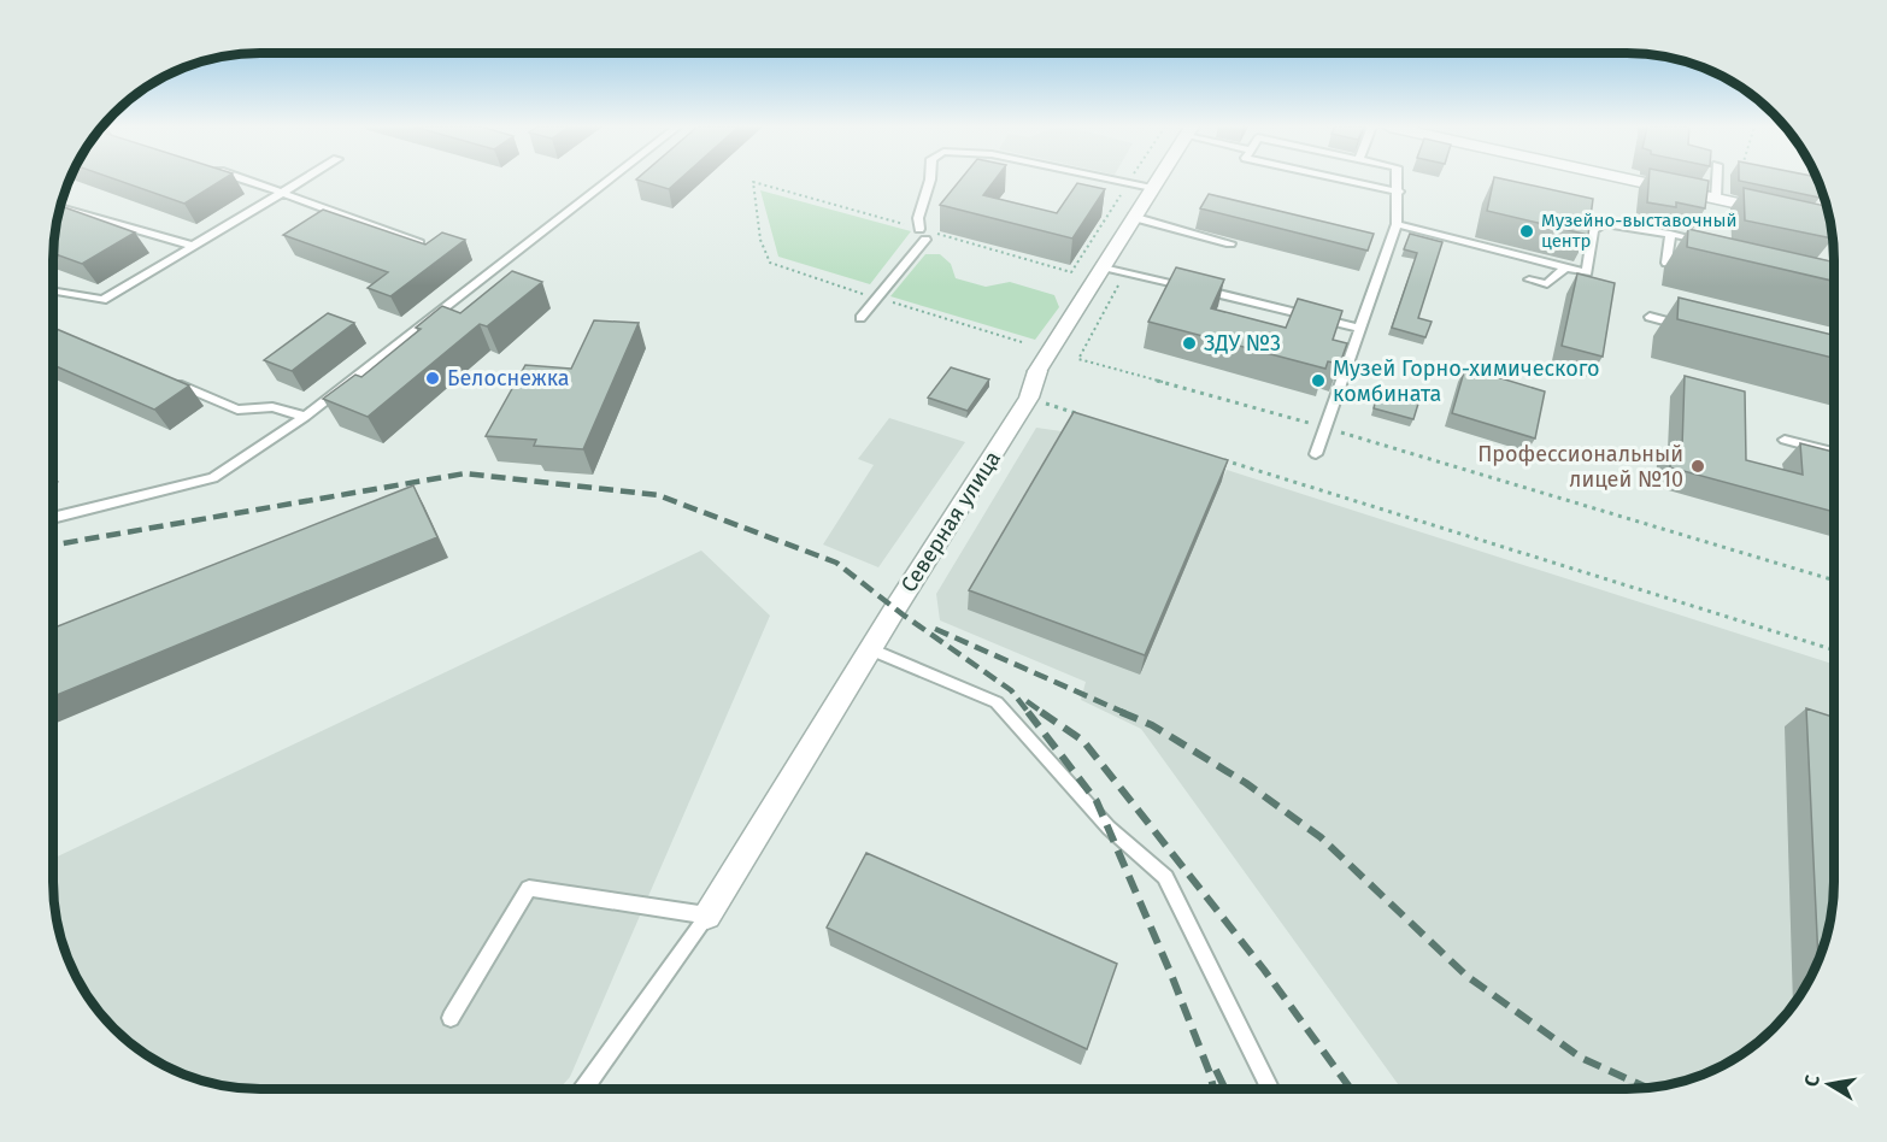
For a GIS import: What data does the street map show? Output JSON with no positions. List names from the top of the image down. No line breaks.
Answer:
{"streets":{"street":["Северная улица"]},"places":["Музейно-выставочный центр","ЗДУ №3","Белоснежка","Музей Горно-химического комбината","Профессиональный лицей №10"],"north":"left"}
